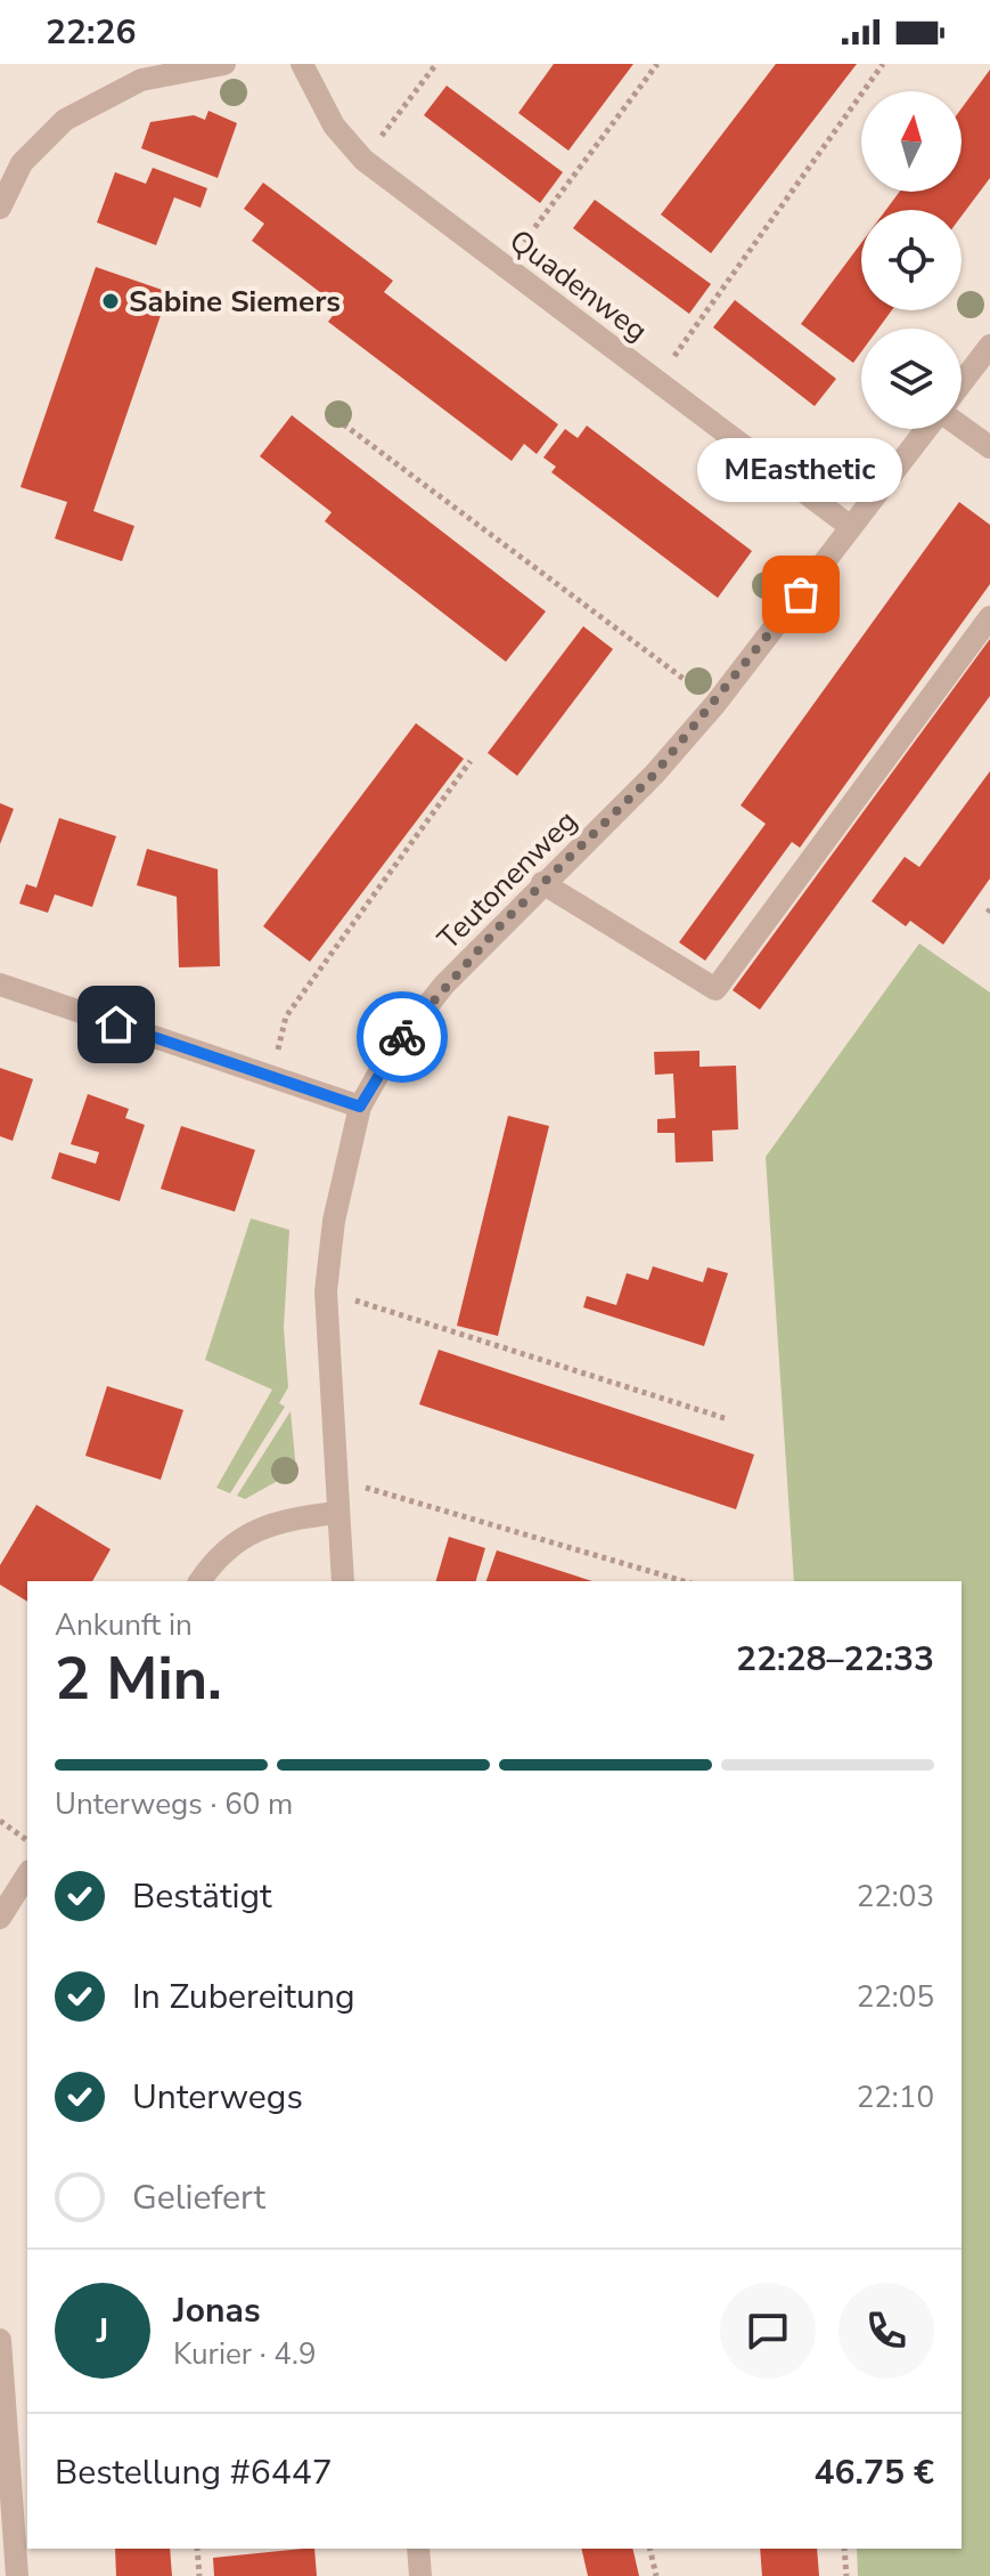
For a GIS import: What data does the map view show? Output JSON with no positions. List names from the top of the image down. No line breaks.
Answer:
{"streets":{"street":["Quadenweg","Teutonenweg"]},"crossings":[["Quadenweg","Teutonenweg"]],"places":["Sabine Siemers","MEasthetic"],"north":"top","page":{"status":"22:26","bubble":"MEasthetic","heading":["2 Min.","Ankunft in","22:28–22:33"],"panel":["Jonas","Kurier · 4.9","Bestellung #6447","46.75 €"],"bar":"Unterwegs · 60 m","list":[["Bestätigt","22:03"],["In Zubereitung","22:05"],["Unterwegs","22:10"],"Geliefert"],"round":"J"}}
